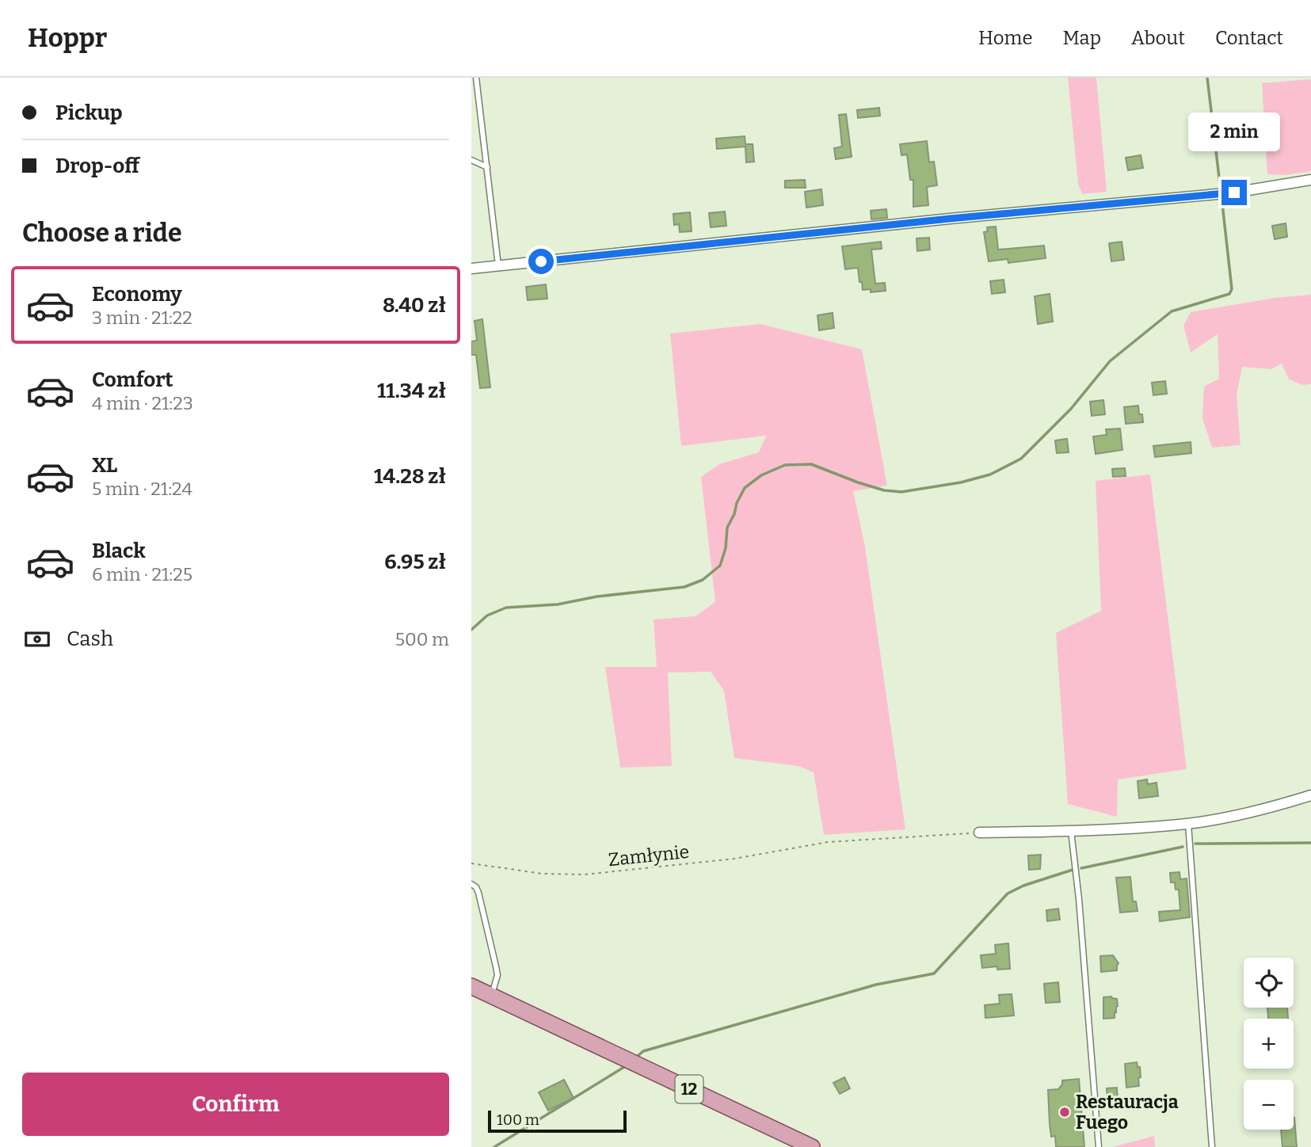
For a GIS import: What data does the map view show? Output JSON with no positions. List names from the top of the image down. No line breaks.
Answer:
{"streets":{"main road":["12"],"path":["Zamłynie"]},"places":["Restauracja Fuego"],"scale_bar":"100 m","page":{"header":"Hoppr","nav":["Home","Map","About","Contact"],"banner":["Pickup","Drop-off"],"bubble":"2 min","heading":"Choose a ride","list":[{"name":"Economy","note":"3 min · 21:22","value":"8.40 zł"},{"name":"Comfort","note":"4 min · 21:23","value":"11.34 zł"},{"name":"XL","note":"5 min · 21:24","value":"14.28 zł"},{"name":"Black","note":"6 min · 21:25","value":"6.95 zł"}],"pay":["Cash","500 m"],"map_buttons":["+","−"],"buttons":"Confirm","scale":"100 m"}}
